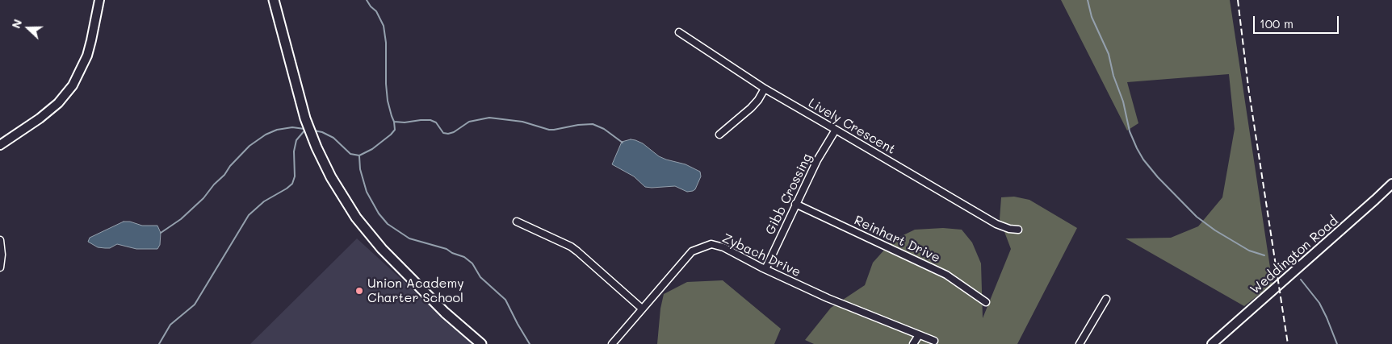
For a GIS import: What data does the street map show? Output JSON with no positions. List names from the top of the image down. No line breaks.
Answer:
{"streets":{"main road":["Weddington Road"],"street":["Lively Crescent","Gibb Crossing","Reinhart Drive","Zybach Drive"]},"crossings":[["Lively Crescent","Gibb Crossing"],["Gibb Crossing","Reinhart Drive"],["Gibb Crossing","Zybach Drive"]],"places":["Union Academy Charter School"],"scale_bar":"100 m","north":"left"}
